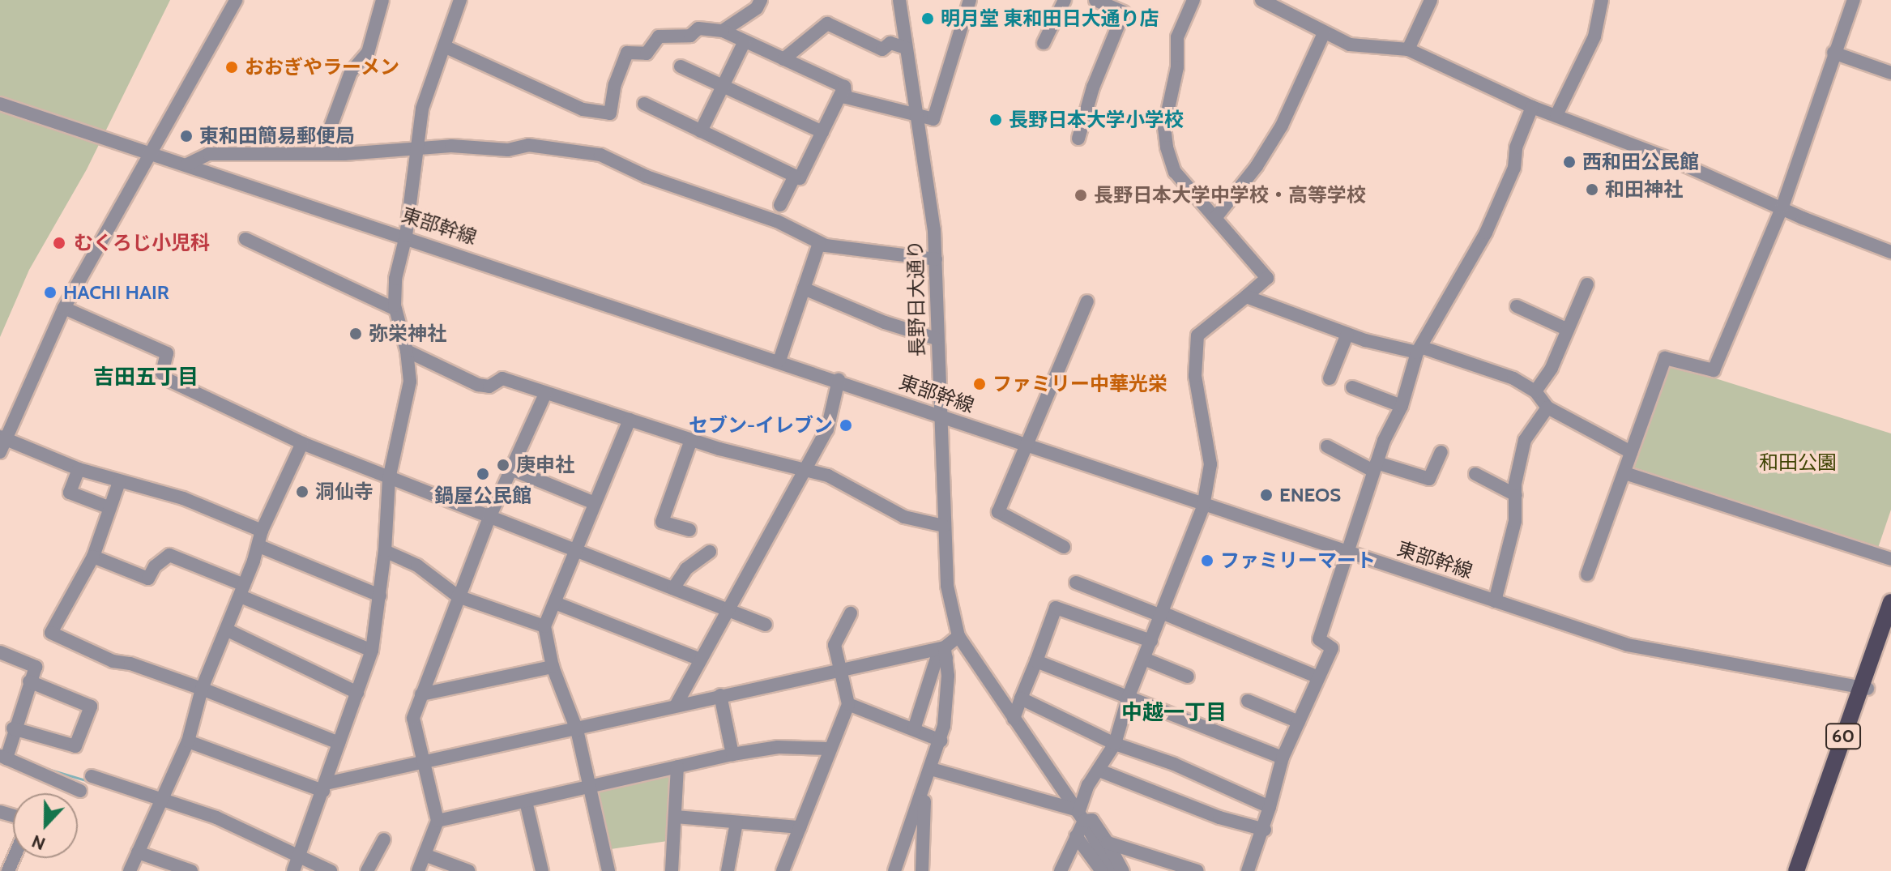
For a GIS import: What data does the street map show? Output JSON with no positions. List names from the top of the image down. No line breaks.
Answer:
{"streets":{"main road":["60"],"street":["東部幹線","長野日大通り"]},"crossings":[["東部幹線","長野日大通り"],["東部幹線","60"]],"districts":["吉田五丁目","中越一丁目"],"parks":["和田公園"],"places":["明月堂 東和田日大通り店","おおぎやラーメン","長野日本大学小学校","東和田簡易郵便局","西和田公民館","和田神社","長野日本大学中学校・高等学校","むくろじ小児科","HACHI HAIR","弥栄神社","ファミリー中華光栄","セブン-イレブン","庚申社","鍋屋公民館","洞仙寺","ENEOS","ファミリーマート"],"north":"bottom"}
